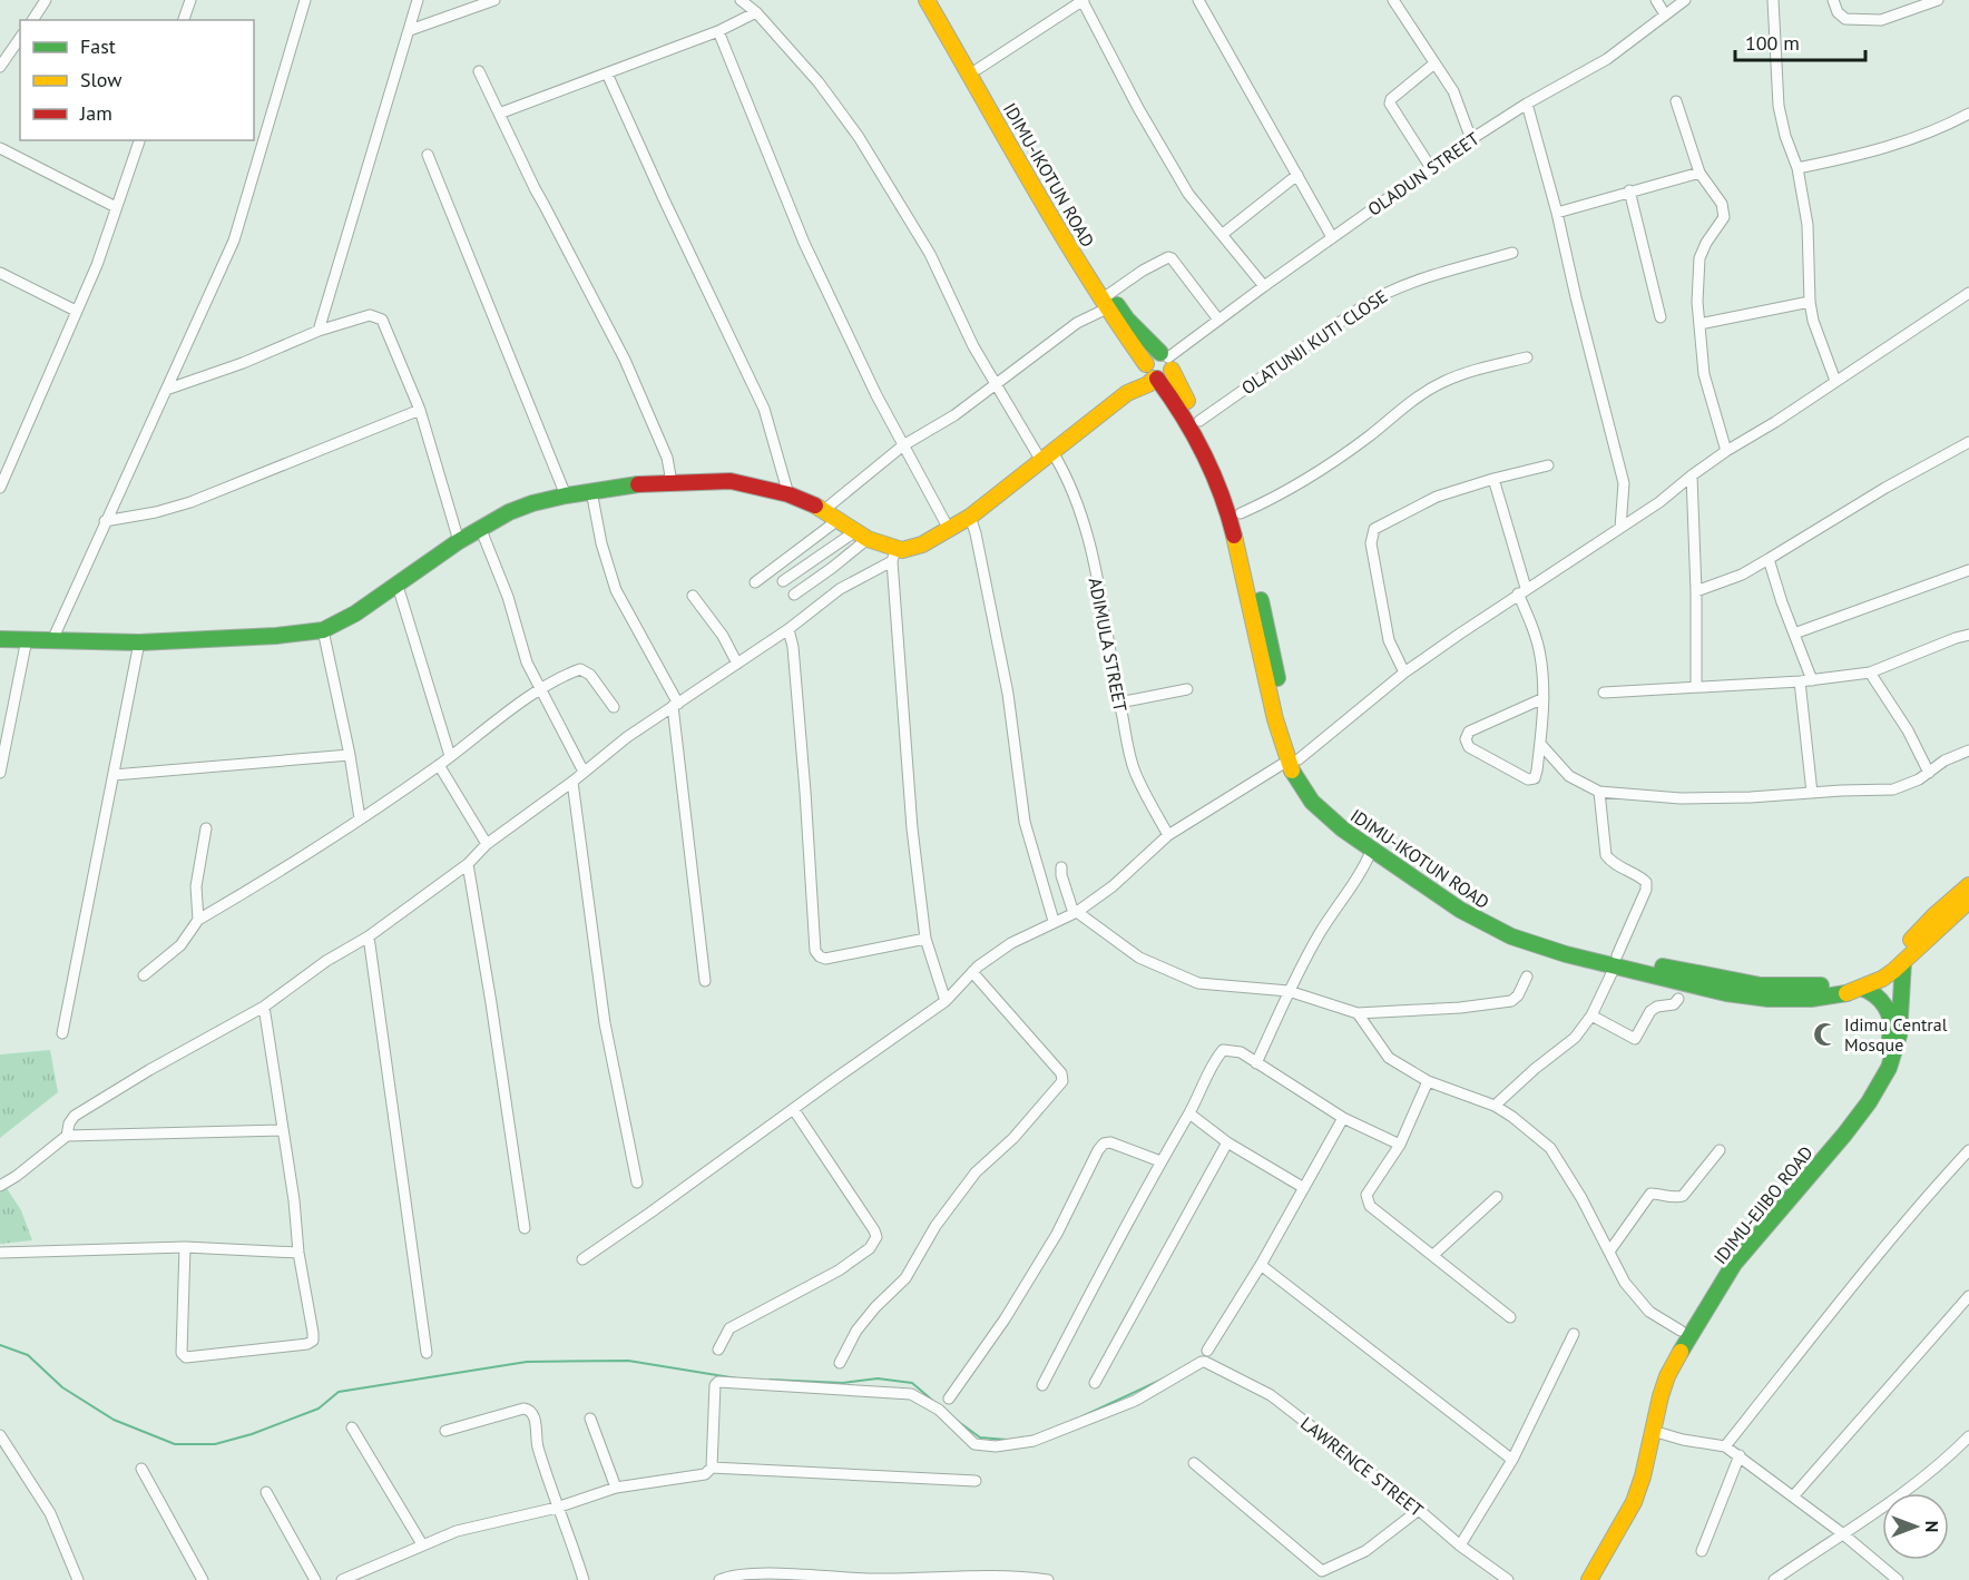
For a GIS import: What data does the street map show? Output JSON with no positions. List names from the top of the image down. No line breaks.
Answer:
{"streets":{"main road":["IDIMU-IKOTUN ROAD","IDIMU-EJIBO ROAD"],"street":["OLADUN STREET","OLATUNJI KUTI CLOSE","ADIMULA STREET","LAWRENCE STREET"]},"crossings":[["OLADUN STREET","IDIMU-IKOTUN ROAD"],["IDIMU-IKOTUN ROAD","OLATUNJI KUTI CLOSE"],["IDIMU-IKOTUN ROAD","IDIMU-EJIBO ROAD"]],"places":{"mosque":["Idimu Central Mosque"]},"legend":["Fast","Slow","Jam"],"scale_bar":"100 m","north":"right"}
